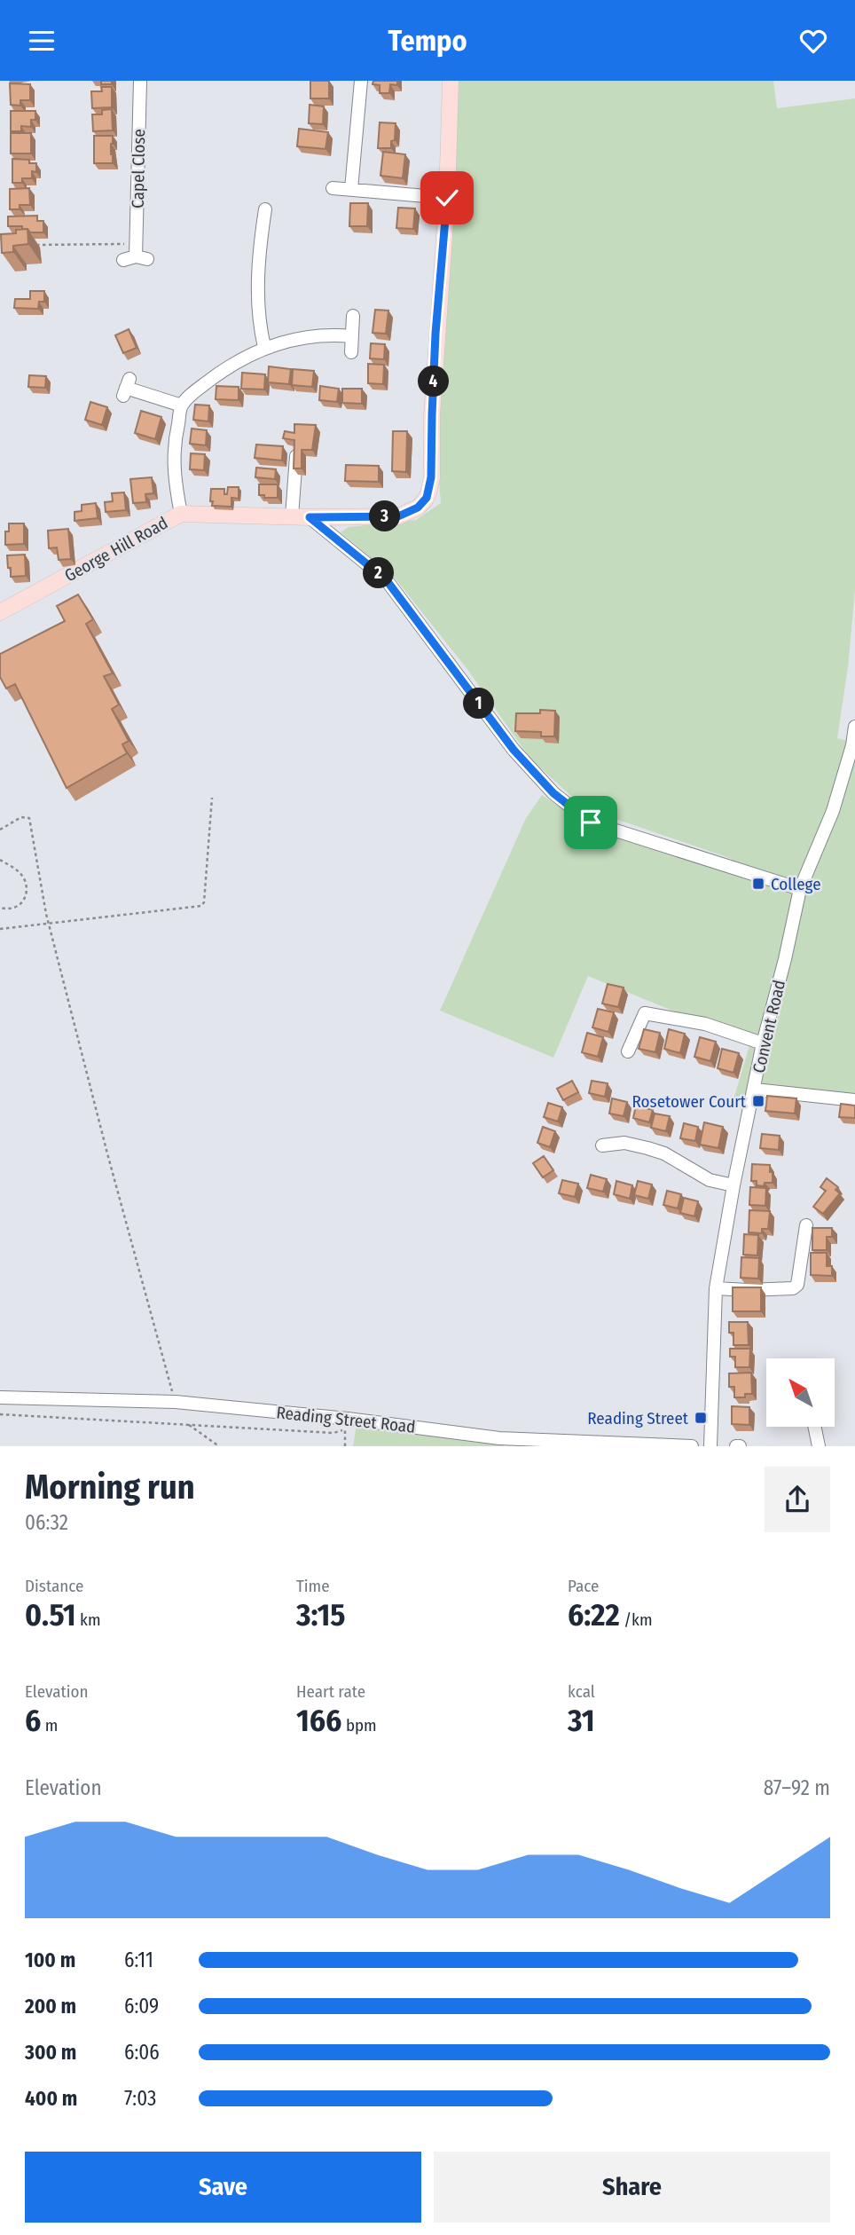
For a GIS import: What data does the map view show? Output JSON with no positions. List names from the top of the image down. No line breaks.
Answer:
{"streets":{"main road":["George Hill Road"],"street":["Capel Close","Convent Road","Reading Street Road"]},"places":{"transit":["College","Rosetower Court","Reading Street"]},"north":"top left","page":{"header":"Tempo","pins":["4","3","2","1"],"heading":["Morning run","06:32"],"stats":[["Distance","0.51 km"],["Time","3:15"],["Pace","6:22 /km"],["Elevation","6 m"],["Heart rate","166 bpm"],["kcal","31"]],"chart":["Elevation","87–92 m"],"list":[{"name":"100 m","note":"6:11"},{"name":"200 m","note":"6:09"},{"name":"300 m","note":"6:06"},{"name":"400 m","note":"7:03"}],"buttons":["Save","Share"]}}
